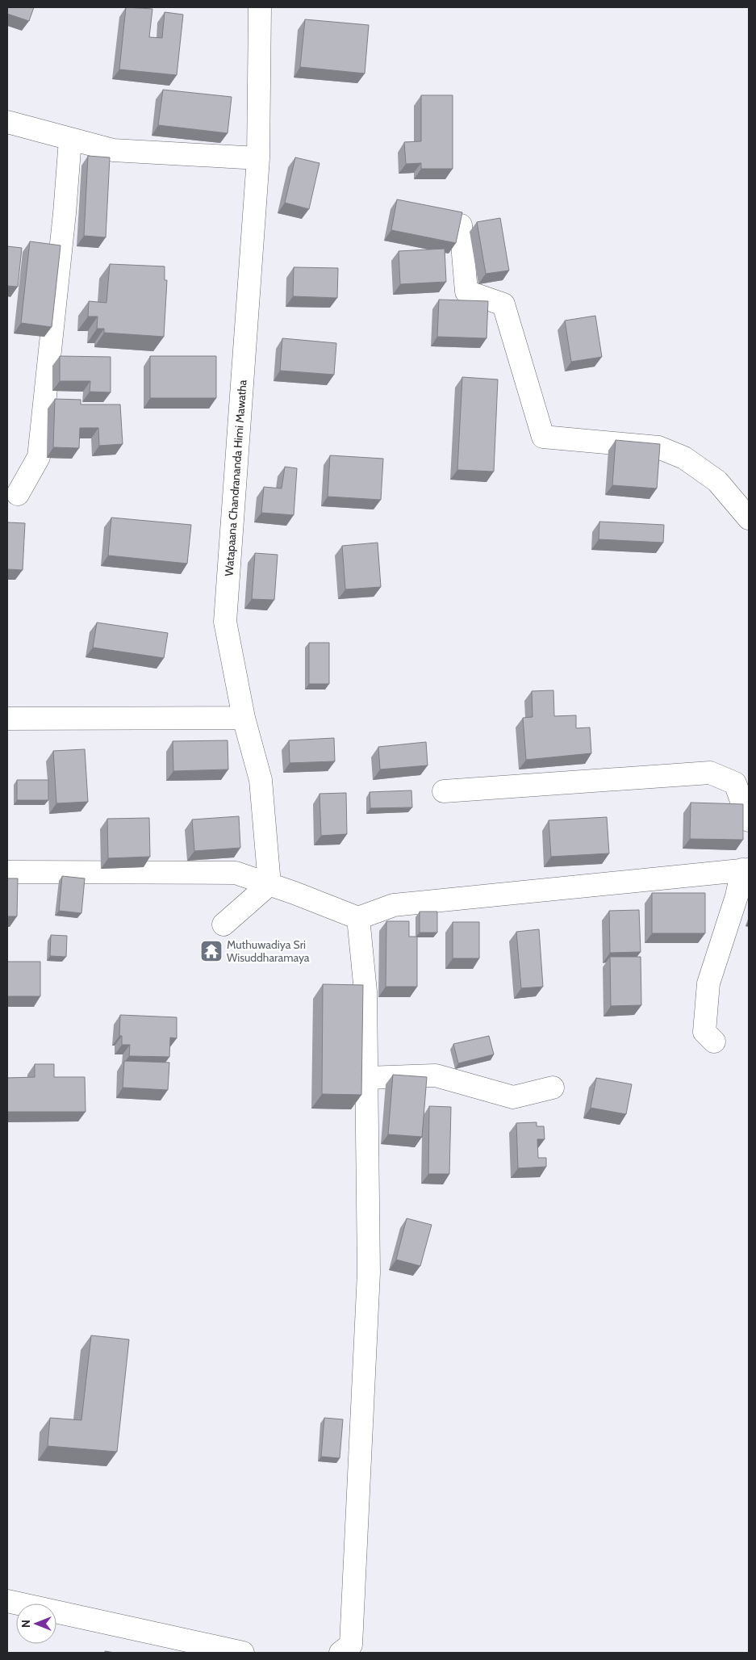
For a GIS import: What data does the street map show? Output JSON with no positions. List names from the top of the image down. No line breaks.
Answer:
{"streets":{"street":["Watapaana Chandrananda Himi Mawatha"]},"places":{"temple":["Muthuwadiya Sri Wisuddharamaya"]},"north":"left"}
